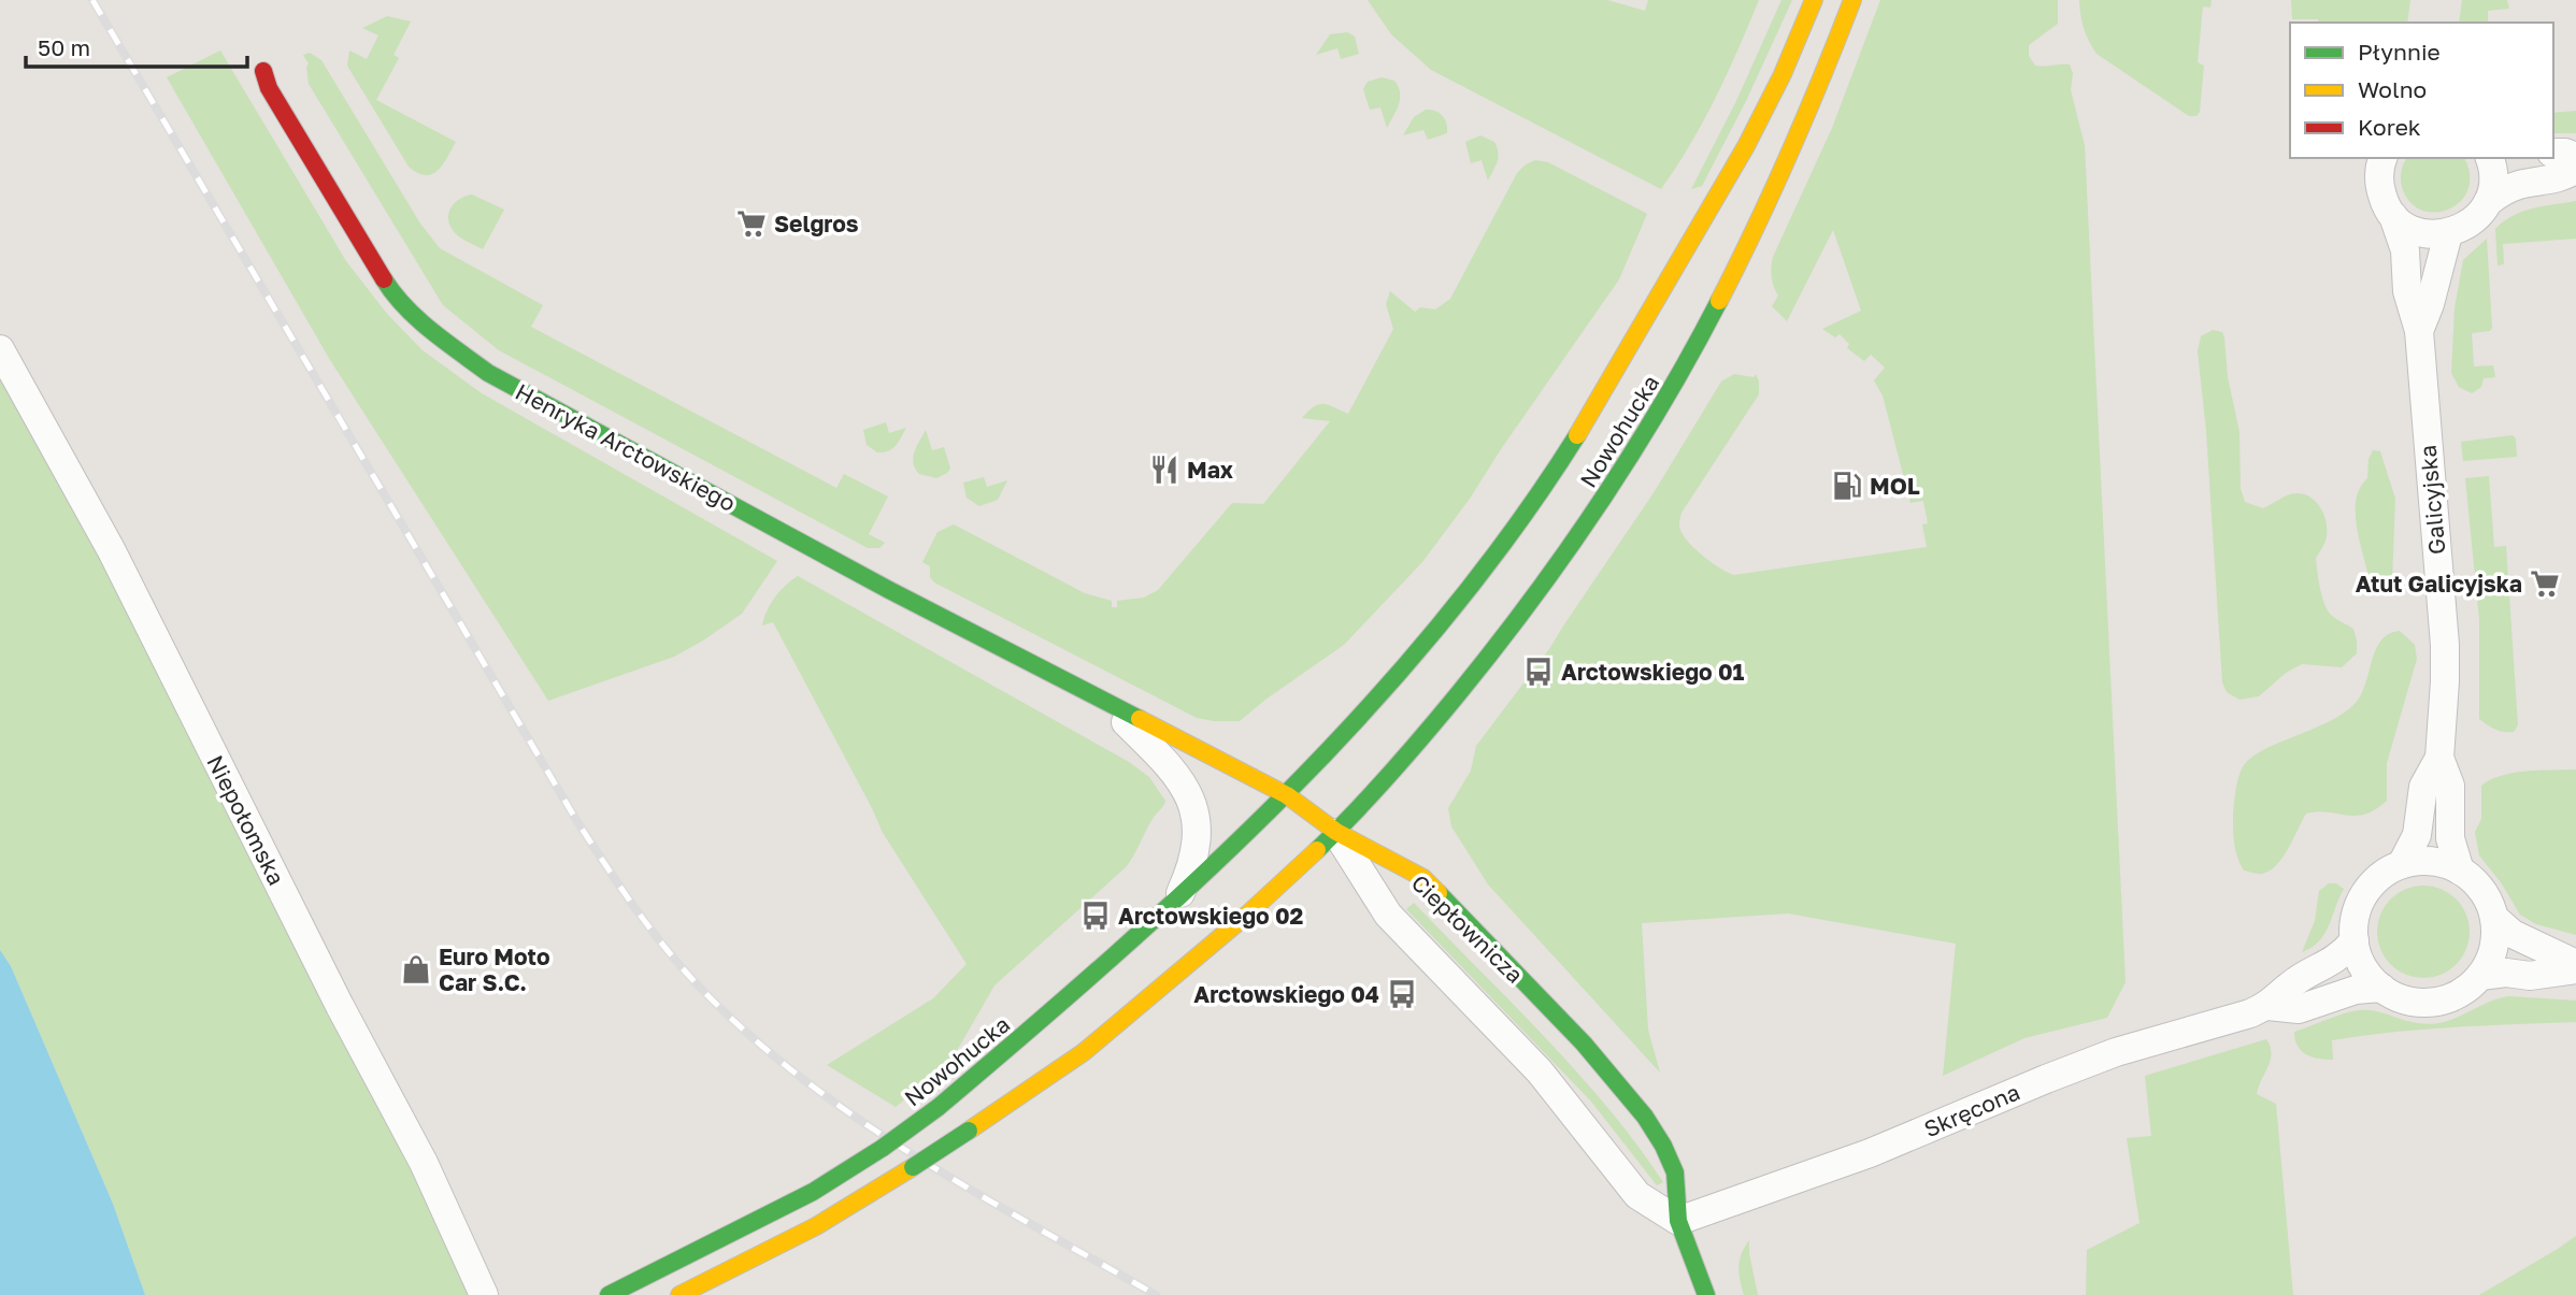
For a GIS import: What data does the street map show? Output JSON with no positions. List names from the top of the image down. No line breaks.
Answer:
{"streets":{"main road":["Nowohucka","Henryka Arctowskiego","Ciepłownicza"],"street":["Galicyjska","Niepołomska","Skręcona"]},"crossings":[["Nowohucka","Henryka Arctowskiego"],["Nowohucka","Ciepłownicza"],["Galicyjska","Skręcona"],["Ciepłownicza","Skręcona"]],"places":{"supermarket":["Selgros","Atut Galicyjska"],"restaurant":["Max"],"fuel station":["MOL"],"bus stop":["Arctowskiego 01","Arctowskiego 02","Arctowskiego 04"],"shop":["Euro Moto Car S.C."]},"legend":["Płynnie","Wolno","Korek"],"scale_bar":"50 m"}
